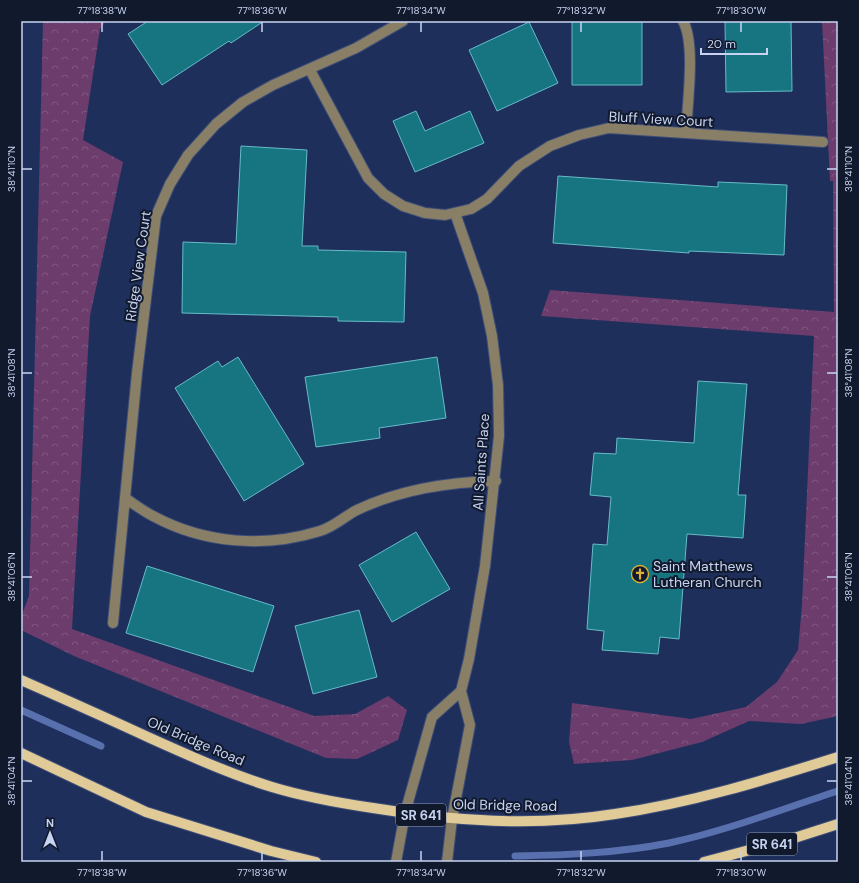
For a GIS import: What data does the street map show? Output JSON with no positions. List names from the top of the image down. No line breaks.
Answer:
{"streets":{"main road":["Old Bridge Road","SR 641"],"street":["Bluff View Court","Ridge View Court","All Saints Place"]},"crossings":[["Bluff View Court","Ridge View Court"],["Bluff View Court","All Saints Place"],["All Saints Place","Old Bridge Road"]],"places":{"church":["Saint Matthews Lutheran Church"]},"scale_bar":"20 m","north":"top","coordinates":["77°18'38\"W","77°18'36\"W","77°18'34\"W","77°18'32\"W","77°18'30\"W","38°41'10\"N","38°41'08\"N","38°41'06\"N","38°41'04\"N"]}
